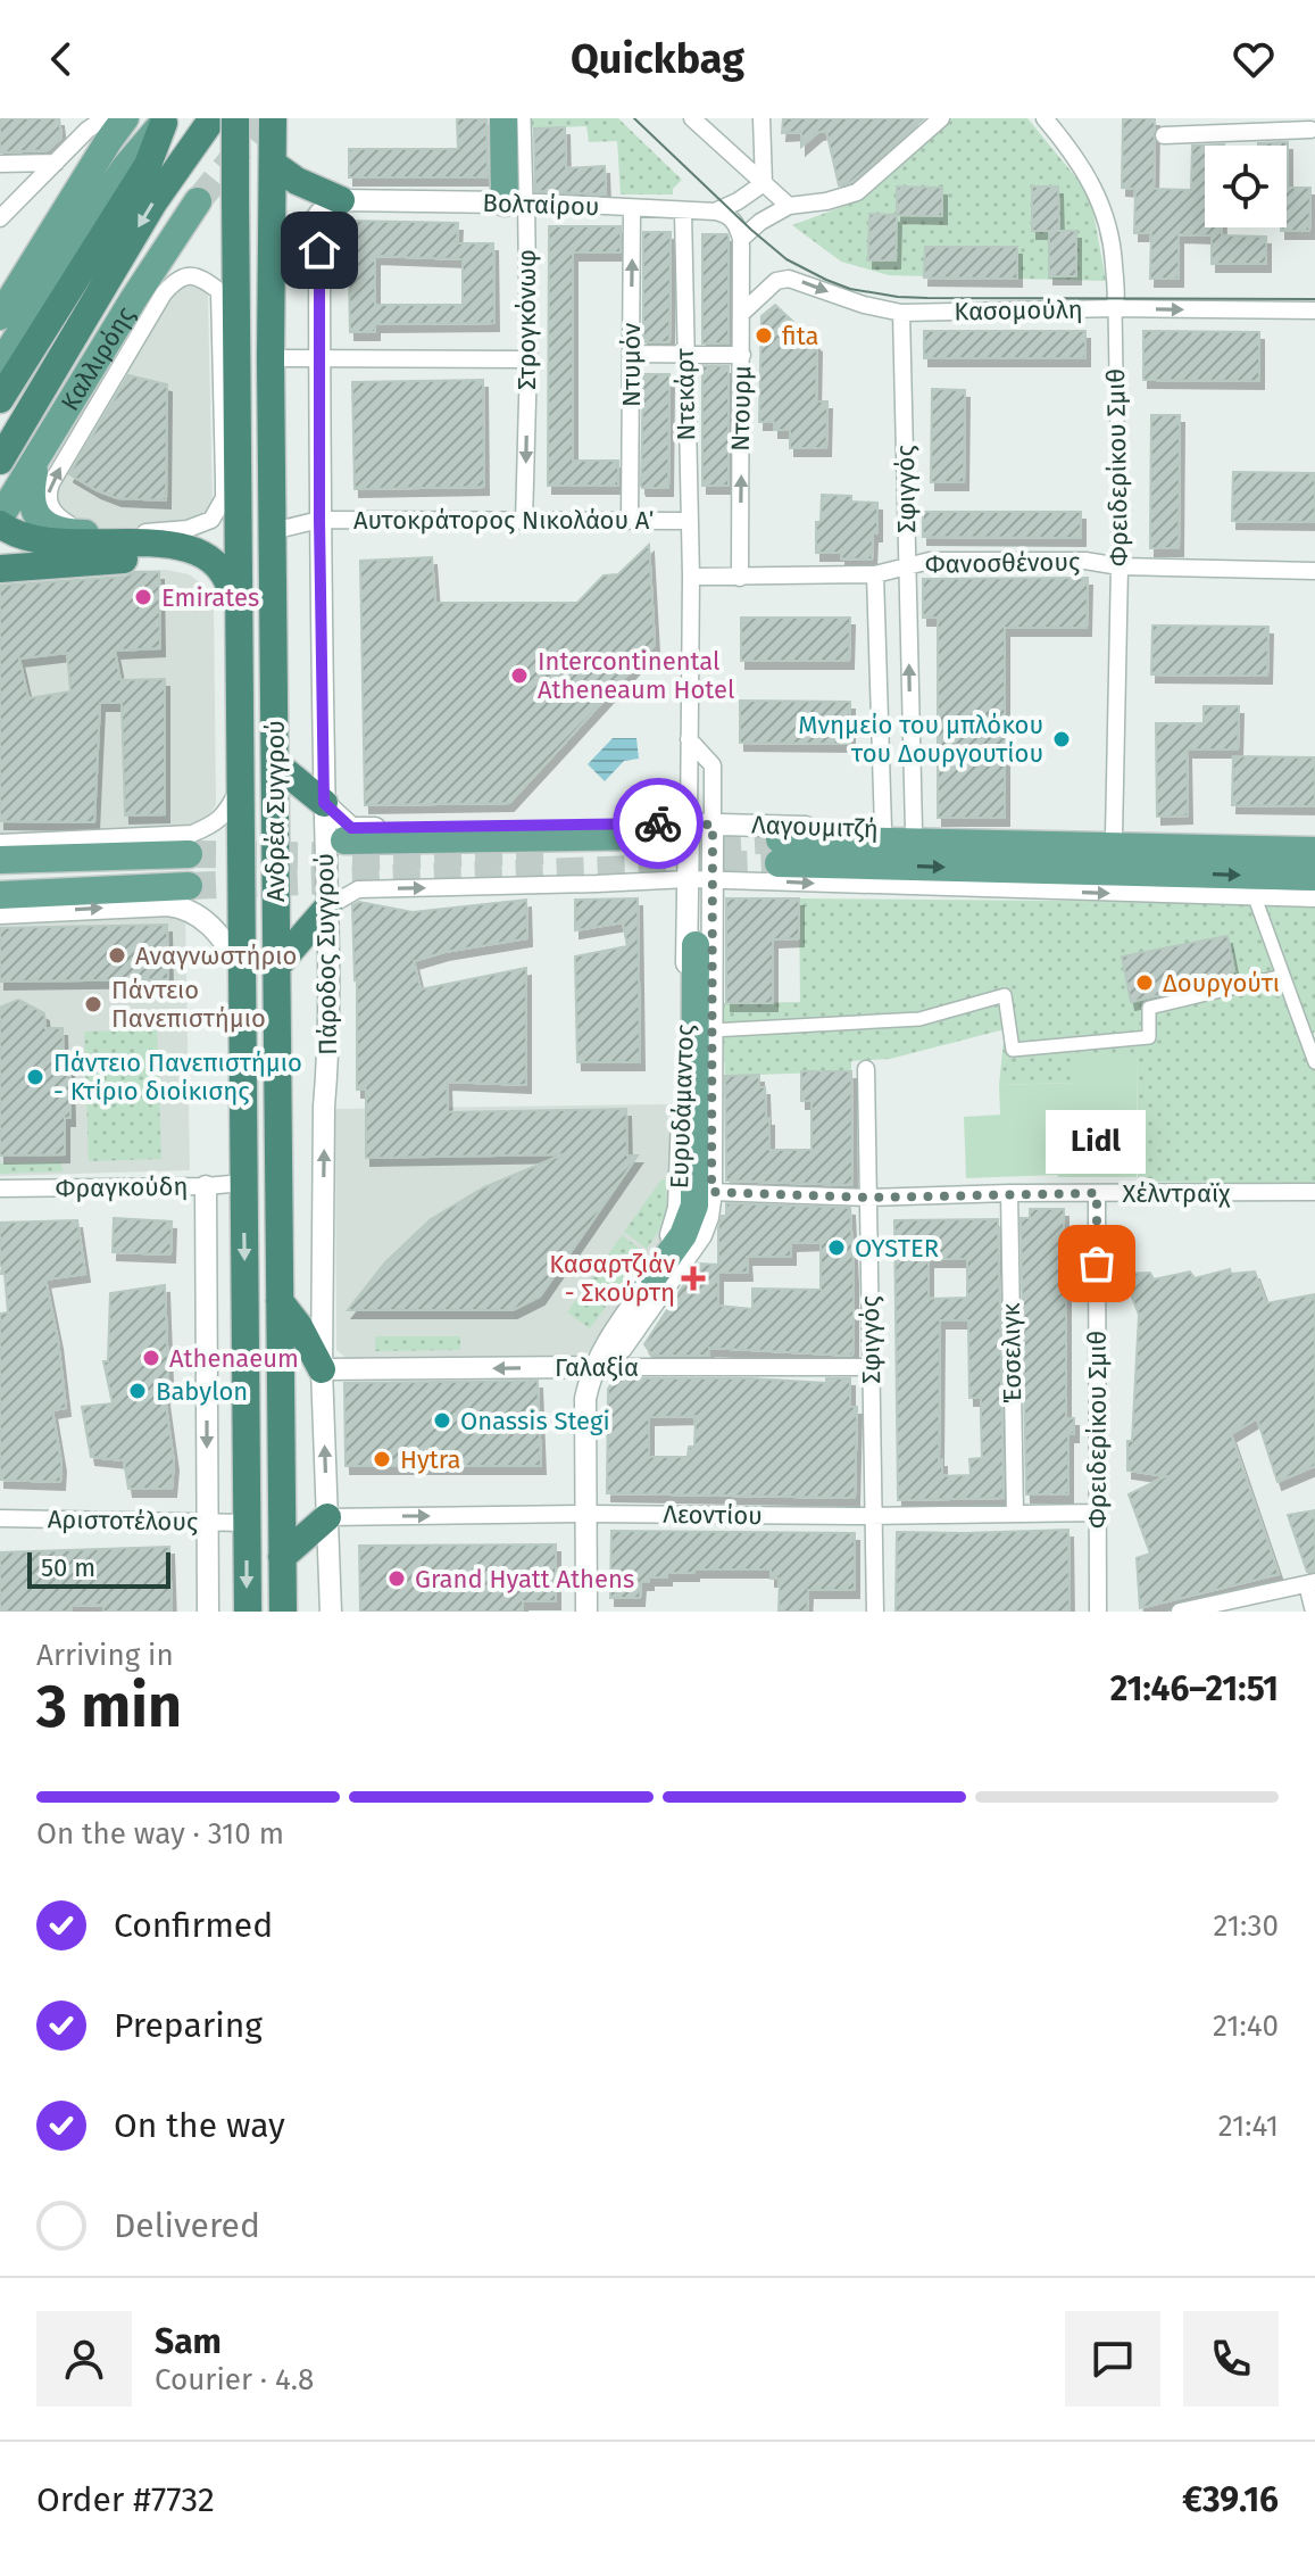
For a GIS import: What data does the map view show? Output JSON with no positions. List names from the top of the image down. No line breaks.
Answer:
{"streets":{"highway":["Ανδρέα Συγγρού"],"main road":["Καλλιρόης","Λαγουμιτζή"],"street":["Βολταίρου","Κασομούλη","Στρογκόνωφ","Ντυμόν","Ντεκάρτ","Ντουρμ","Φρειδερίκου Σμιθ","Σφιγγός","Αυτοκράτορος Νικολάου Α΄","Φανοσθένους","Πάροδος Συγγρού","Ευρυδάμαντος","Φραγκούδη","Χέλντραϊχ","Έσσελιγκ","Γαλαξία","Λεοντίου","Αριστοτέλους"]},"crossings":[["Βολταίρου","Στρογκόνωφ"],["Βολταίρου","Ντυμόν"],["Βολταίρου","Ντεκάρτ"],["Βολταίρου","Πάροδος Συγγρού"],["Κασομούλη","Ντουρμ"],["Κασομούλη","Φρειδερίκου Σμιθ"],["Κασομούλη","Σφιγγός"],["Στρογκόνωφ","Αυτοκράτορος Νικολάου Α΄"],["Ντυμόν","Αυτοκράτορος Νικολάου Α΄"],["Ντεκάρτ","Αυτοκράτορος Νικολάου Α΄"],["Ντεκάρτ","Φανοσθένους"],["Ντεκάρτ","Λαγουμιτζή"],["Ντεκάρτ","Ευρυδάμαντος"],["Ντουρμ","Φανοσθένους"],["Φρειδερίκου Σμιθ","Φανοσθένους"],["Φρειδερίκου Σμιθ","Λαγουμιτζή"],["Φρειδερίκου Σμιθ","Χέλντραϊχ"],["Φρειδερίκου Σμιθ","Λεοντίου"],["Σφιγγός","Φανοσθένους"],["Σφιγγός","Λαγουμιτζή"],["Σφιγγός","Χέλντραϊχ"],["Σφιγγός","Γαλαξία"],["Σφιγγός","Λεοντίου"],["Αυτοκράτορος Νικολάου Α΄","Ανδρέα Συγγρού"],["Αυτοκράτορος Νικολάου Α΄","Πάροδος Συγγρού"],["Ανδρέα Συγγρού","Φραγκούδη"],["Ανδρέα Συγγρού","Αριστοτέλους"],["Λαγουμιτζή","Πάροδος Συγγρού"],["Λαγουμιτζή","Ευρυδάμαντος"],["Πάροδος Συγγρού","Γαλαξία"],["Πάροδος Συγγρού","Λεοντίου"],["Ευρυδάμαντος","Χέλντραϊχ"],["Ευρυδάμαντος","Γαλαξία"],["Ευρυδάμαντος","Λεοντίου"],["Χέλντραϊχ","Έσσελιγκ"],["Έσσελιγκ","Λεοντίου"]],"one_way":["Κασομούλη","Στρογκόνωφ","Ντυμόν","Ντουρμ","Γαλαξία"],"places":{"other":["fita","Emirates","Intercontinental Atheneaum Hotel","Μνημείο του μπλόκου του Δουργουτίου","Aναγνωστήριο","Δουργούτι","Πάντειο Πανεπιστήμιο","Πάντειο Πανεπιστήμιο - Κτίριο διοίκισης","OYSTER","Lidl","Athenaeum","Babylon","Onassis Stegi","Hytra","Grand Hyatt Athens"],"health":["Κασαρτζιάν - Σκούρτη"]},"scale_bar":"50 m","page":{"header":"Quickbag","bubble":"Lidl","scale":"50 m","heading":["3 min","Arriving in","21:46–21:51"],"panel":["Sam","Courier · 4.8","Order #7732","€39.16"],"bar":"On the way · 310 m","list":[["Confirmed","21:30"],["Preparing","21:40"],["On the way","21:41"],"Delivered"]}}
